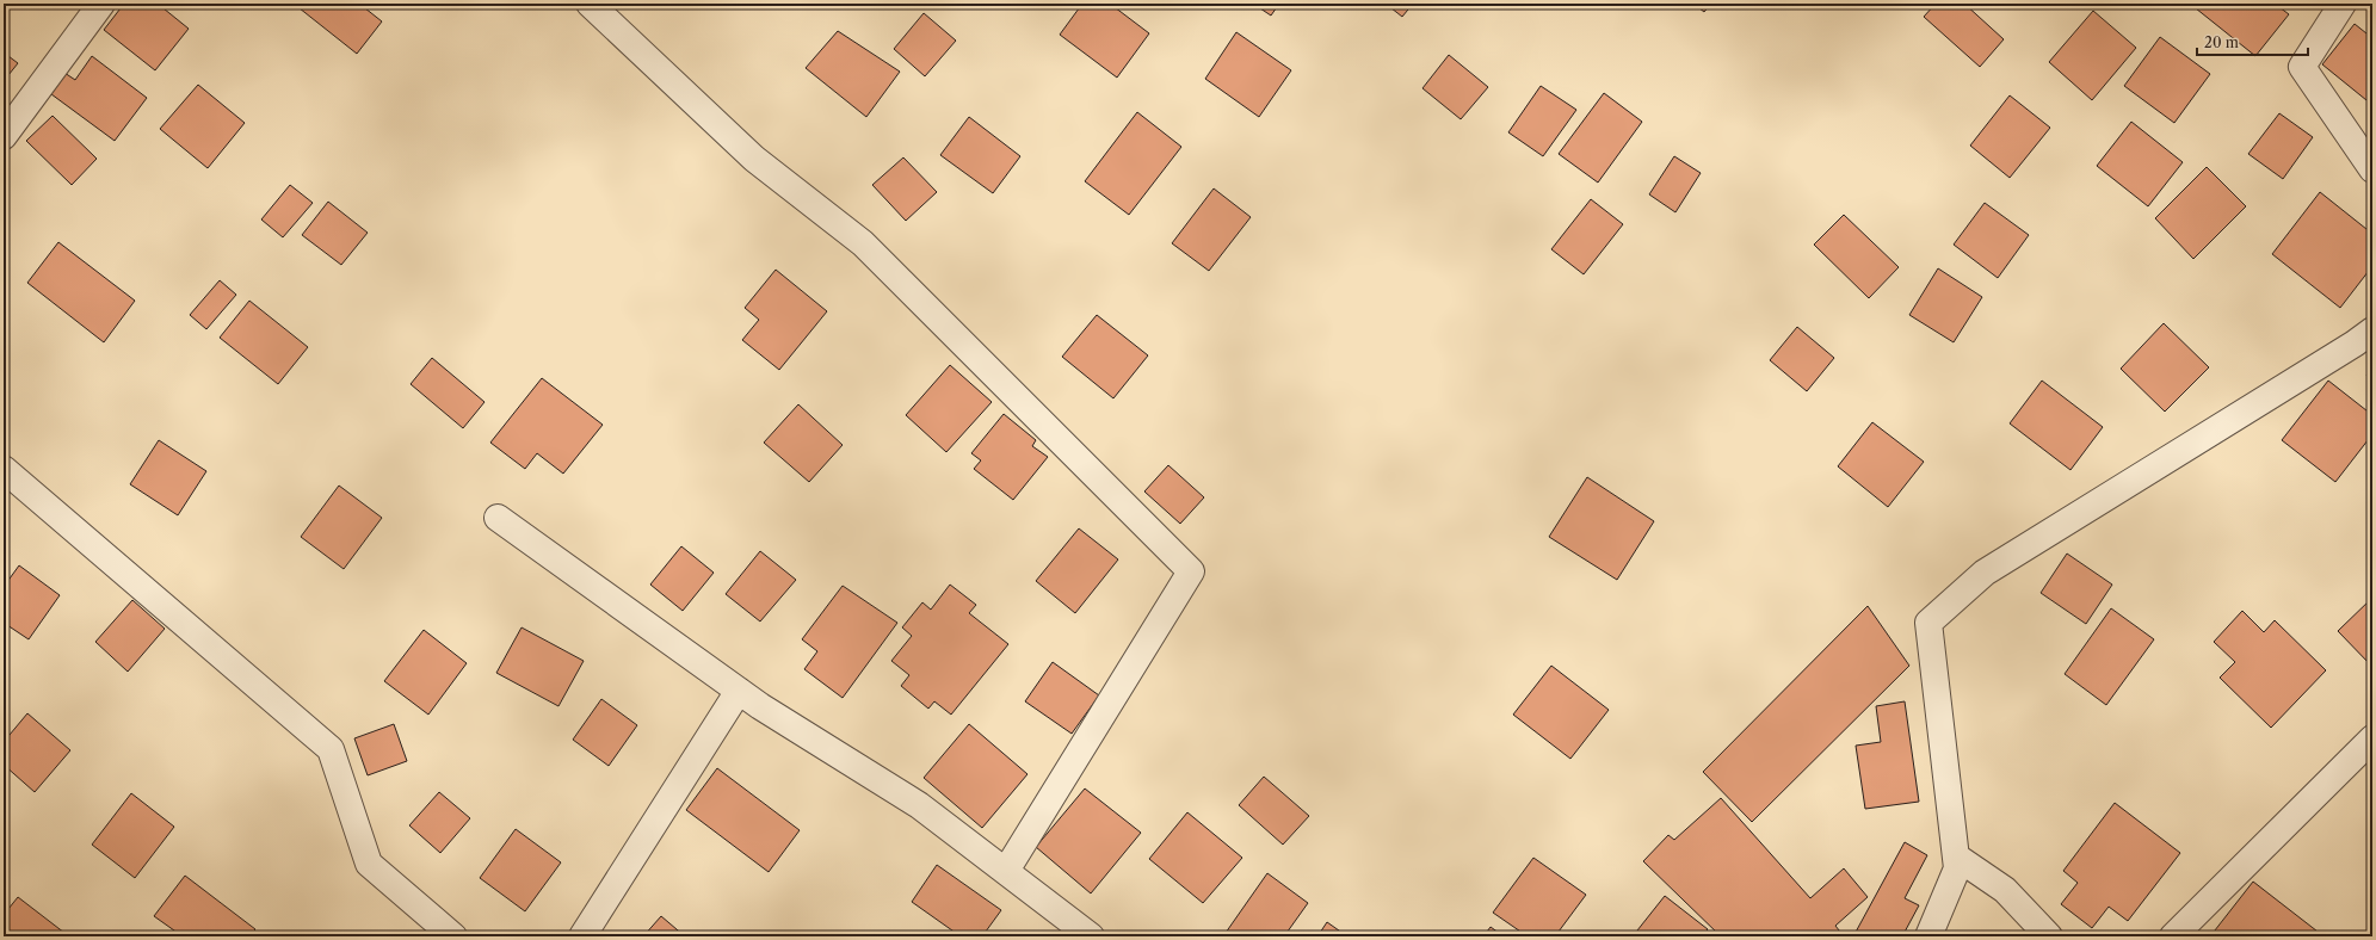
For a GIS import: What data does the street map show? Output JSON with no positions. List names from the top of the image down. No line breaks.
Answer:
{"scale_bar":"20 m"}
